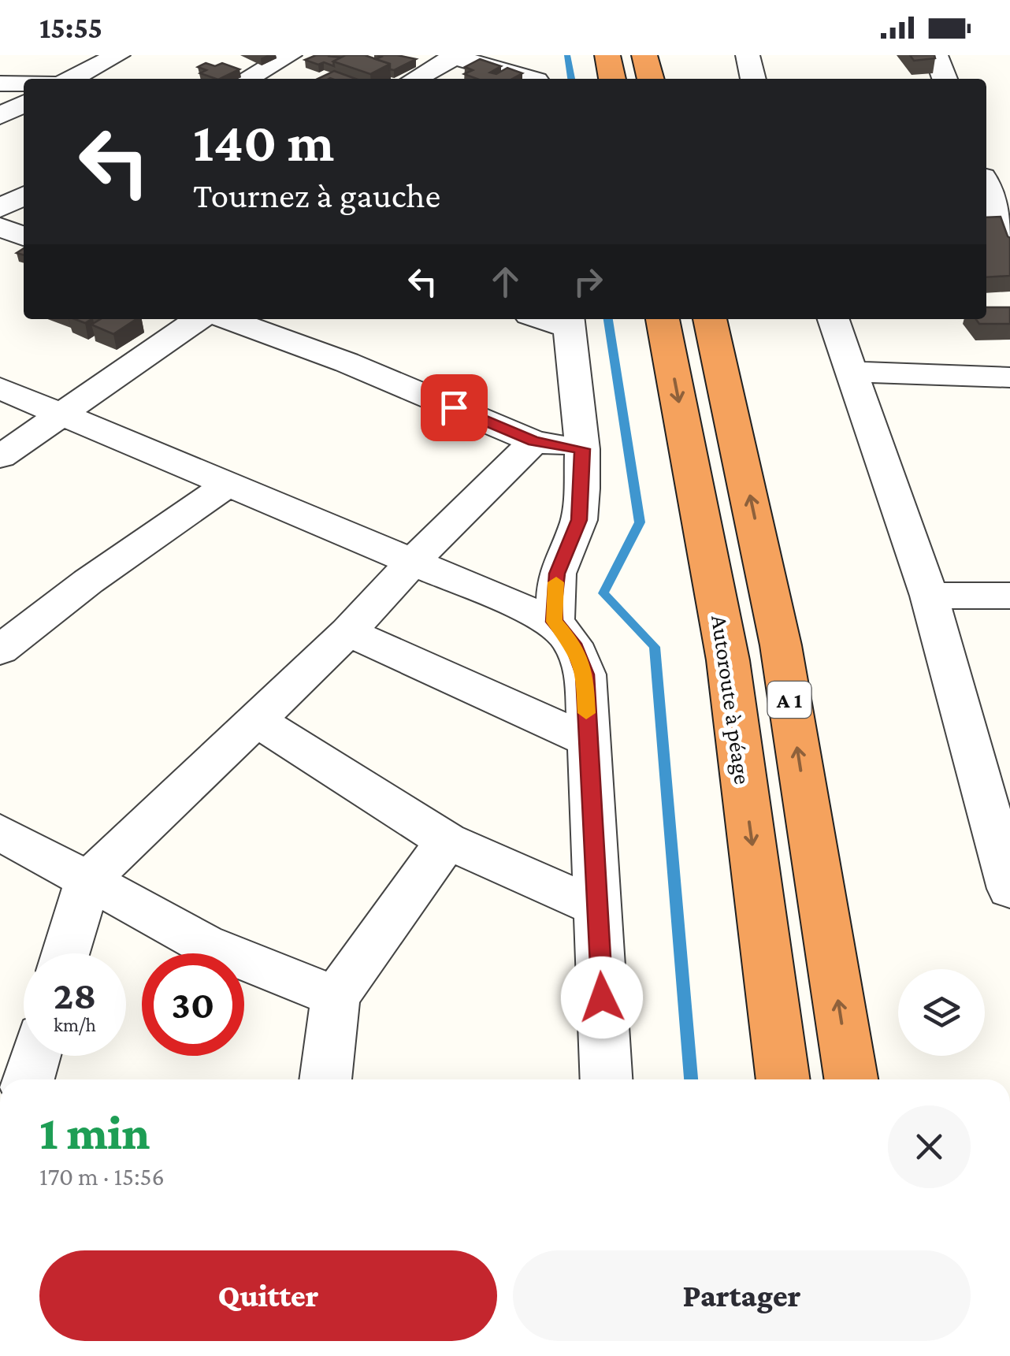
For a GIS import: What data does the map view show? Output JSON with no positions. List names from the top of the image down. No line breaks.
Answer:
{"streets":{"highway":["Autoroute à péage","A 1"]},"page":{"status":"15:55","turn":["140 m","Tournez à gauche"],"speed":"28 km/h","limit":"30","heading":["1 min","170 m · 15:56"],"buttons":["Quitter","Partager"]}}
